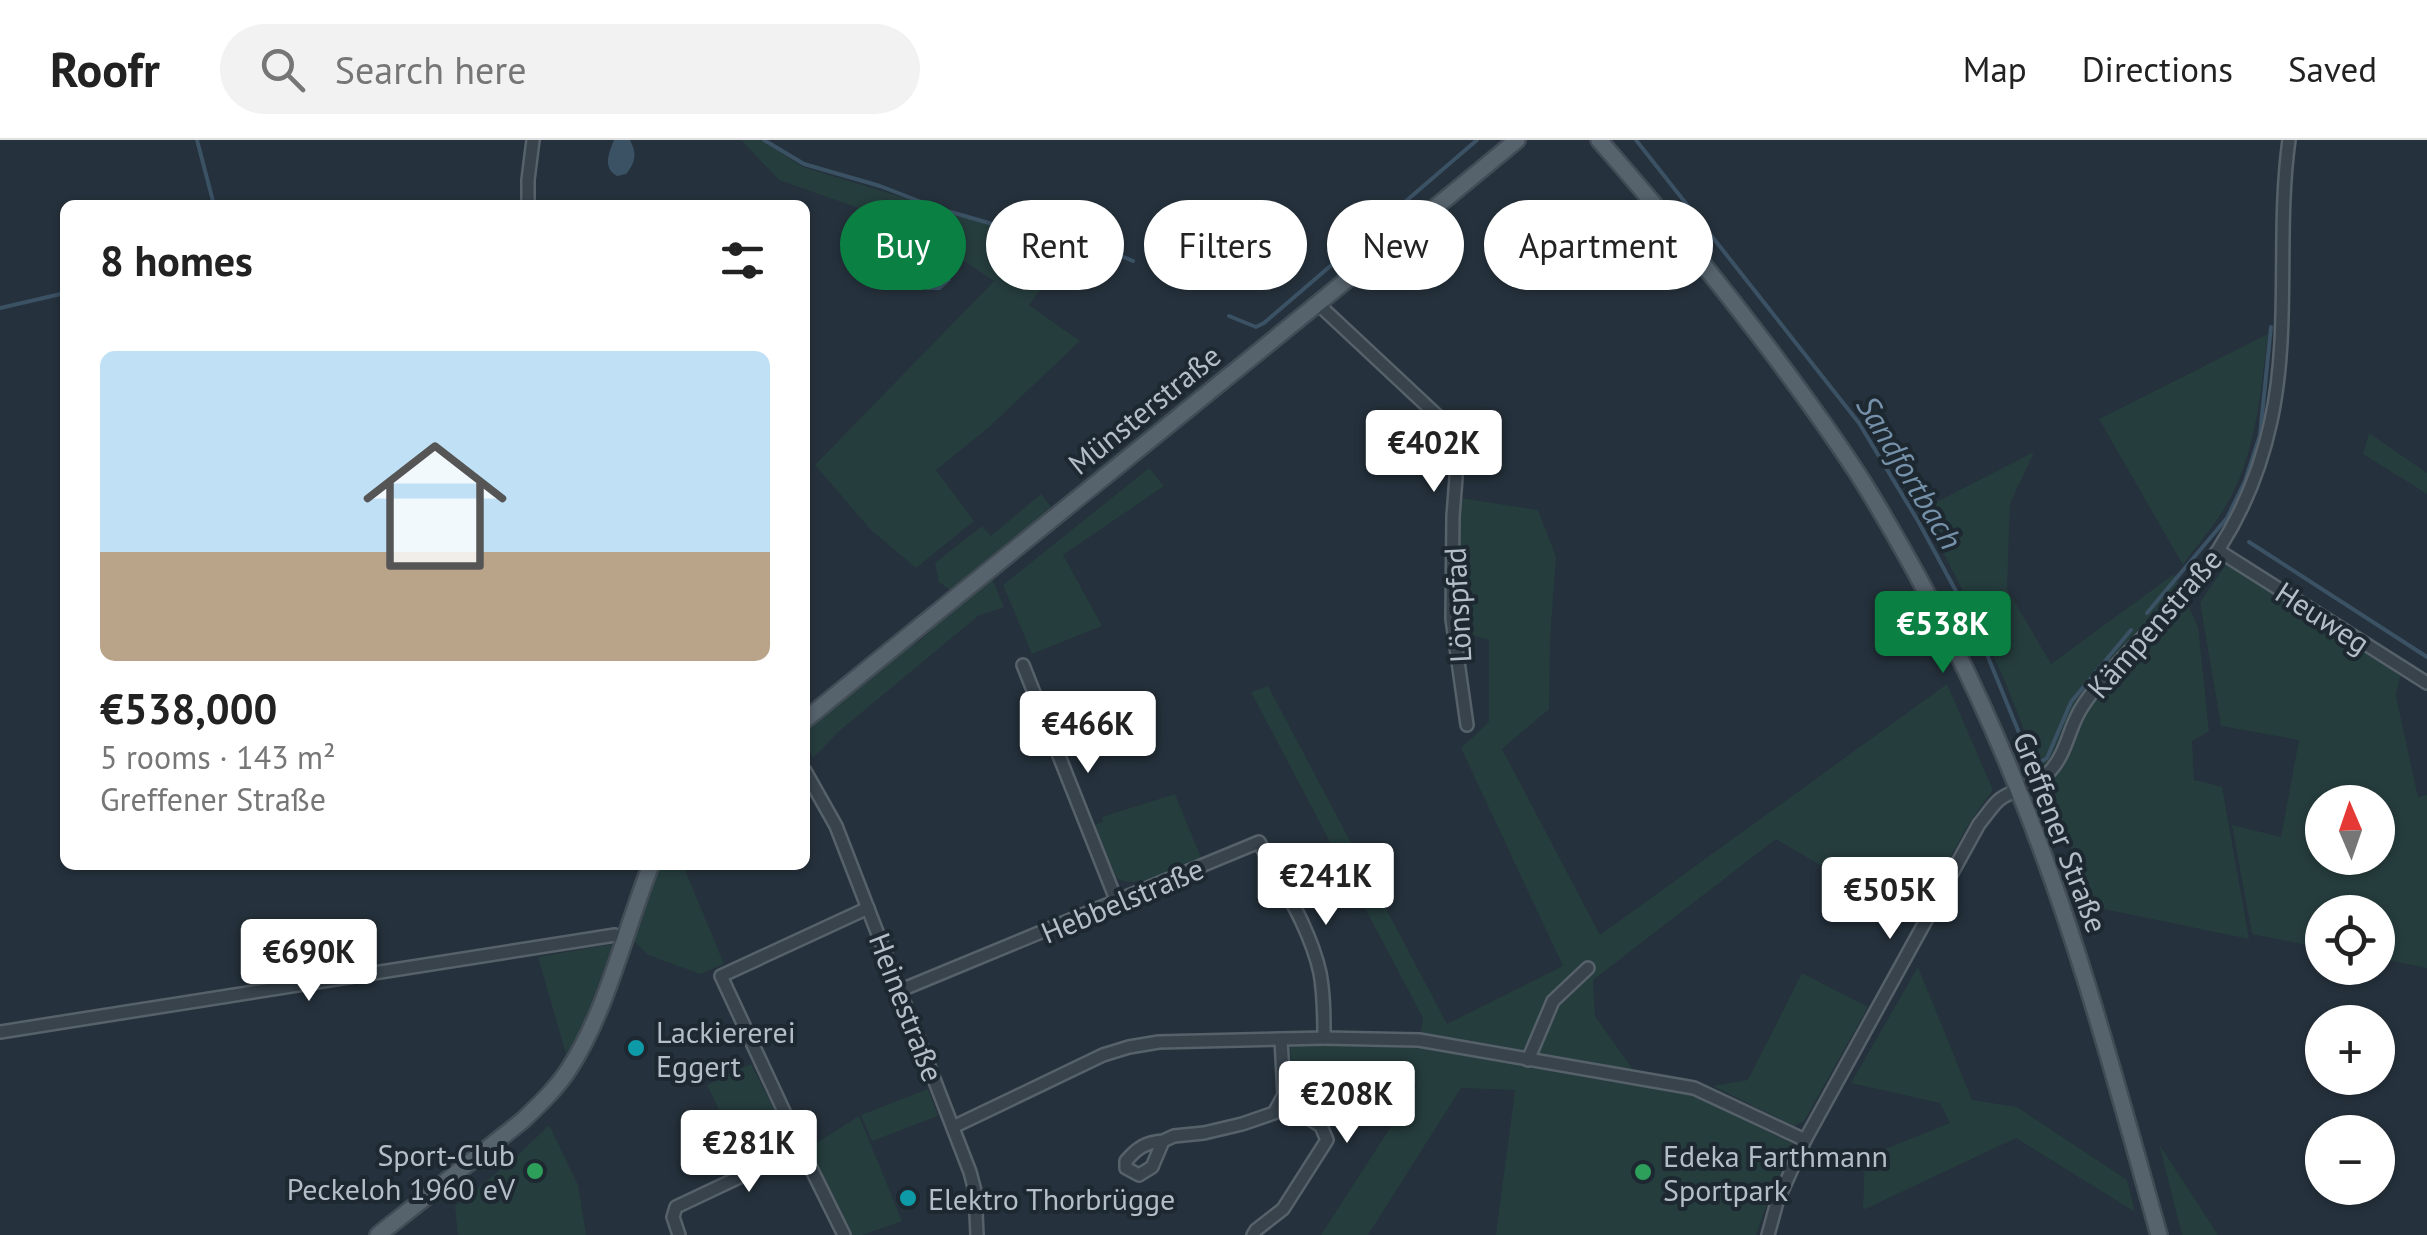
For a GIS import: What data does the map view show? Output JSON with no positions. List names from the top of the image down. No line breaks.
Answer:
{"streets":{"main road":["Münsterstraße","Greffener Straße"],"street":["Lönspfad","Heuweg","Kämpenstraße","Hebbelstraße","Heinestraße"]},"crossings":[["Münsterstraße","Lönspfad"],["Heuweg","Kämpenstraße"],["Kämpenstraße","Greffener Straße"],["Hebbelstraße","Heinestraße"]],"water":["Sandfortbach"],"places":["Lackiererei Eggert","Sport-Club Peckeloh 1960 eV","Edeka Farthmann Sportpark","Elektro Thorbrügge"],"north":"top","page":{"header":"Roofr","search":"Search here","nav":["Map","Directions","Saved"],"chip":["Buy","Rent","Filters","New","Apartment"],"heading":"8 homes","list":[{"name":"€538,000","note":"5 rooms · 143 m² · Greffener Straße"}],"price":["€402K","€538K","€466K","€241K","€505K","€690K","€208K","€281K"],"map_buttons":["+","−"]}}
